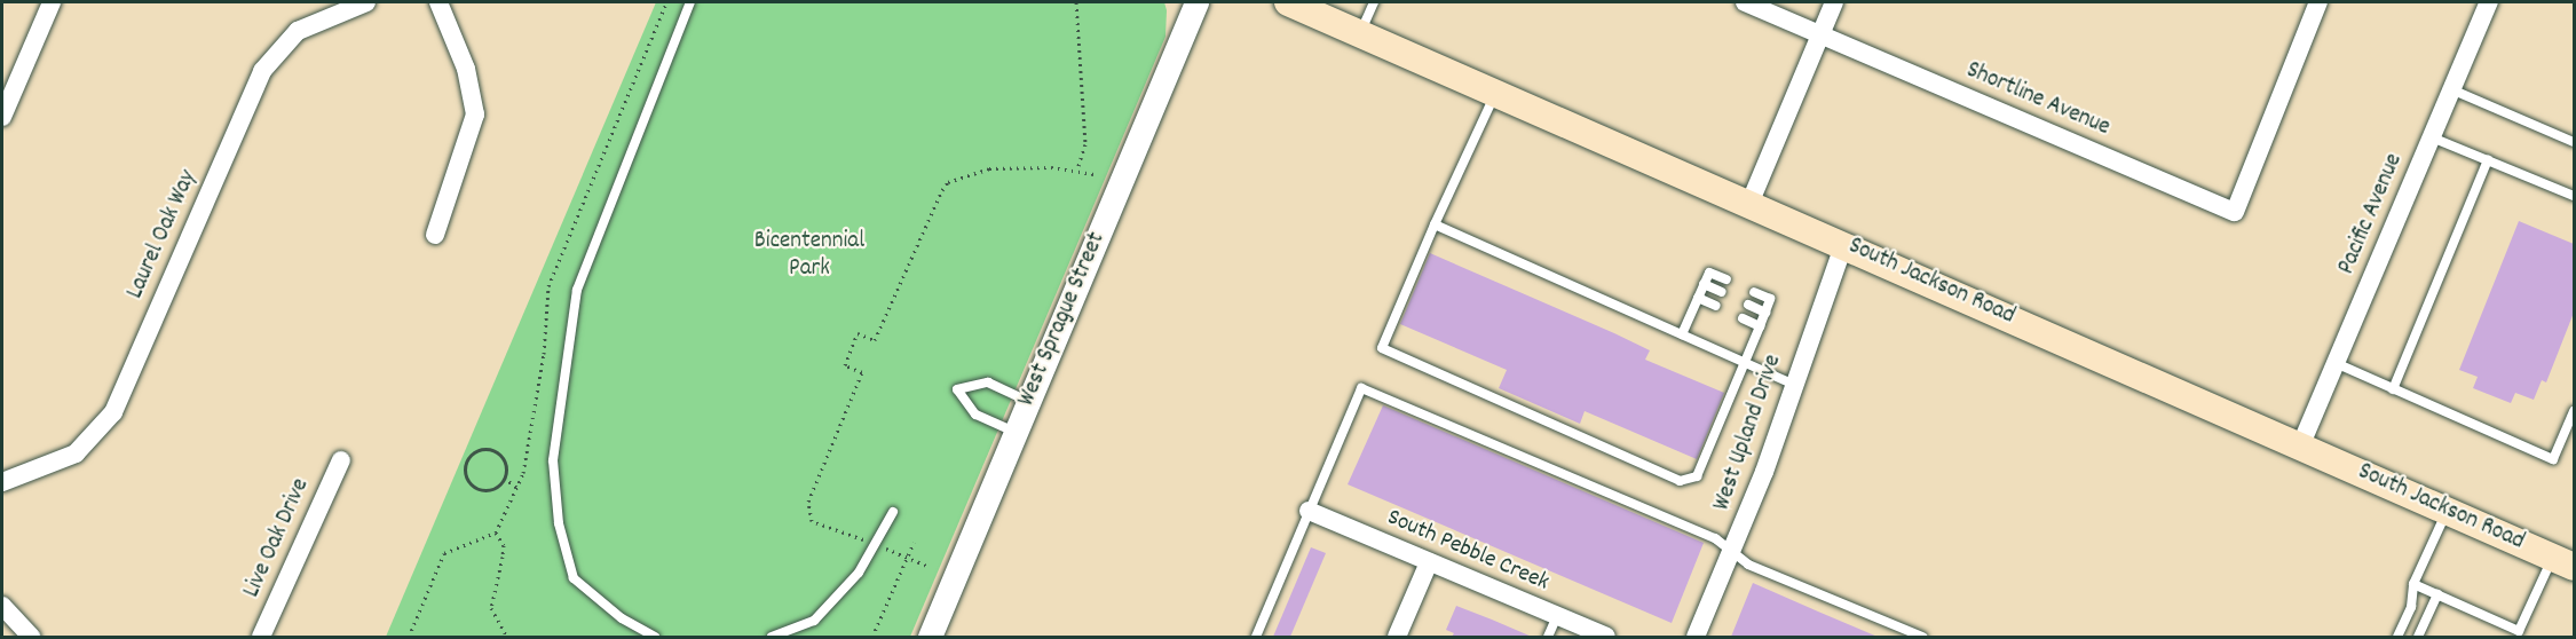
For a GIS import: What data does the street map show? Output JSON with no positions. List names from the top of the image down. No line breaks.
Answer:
{"streets":{"main road":["South Jackson Road"],"street":["Shortline Avenue","Pacific Avenue","Laurel Oak Way","West Sprague Street","West Upland Drive","Live Oak Drive","South Pebble Creek"]},"crossings":[["Pacific Avenue","South Jackson Road"],["South Jackson Road","West Upland Drive"]],"parks":["Bicentennial Park"]}
